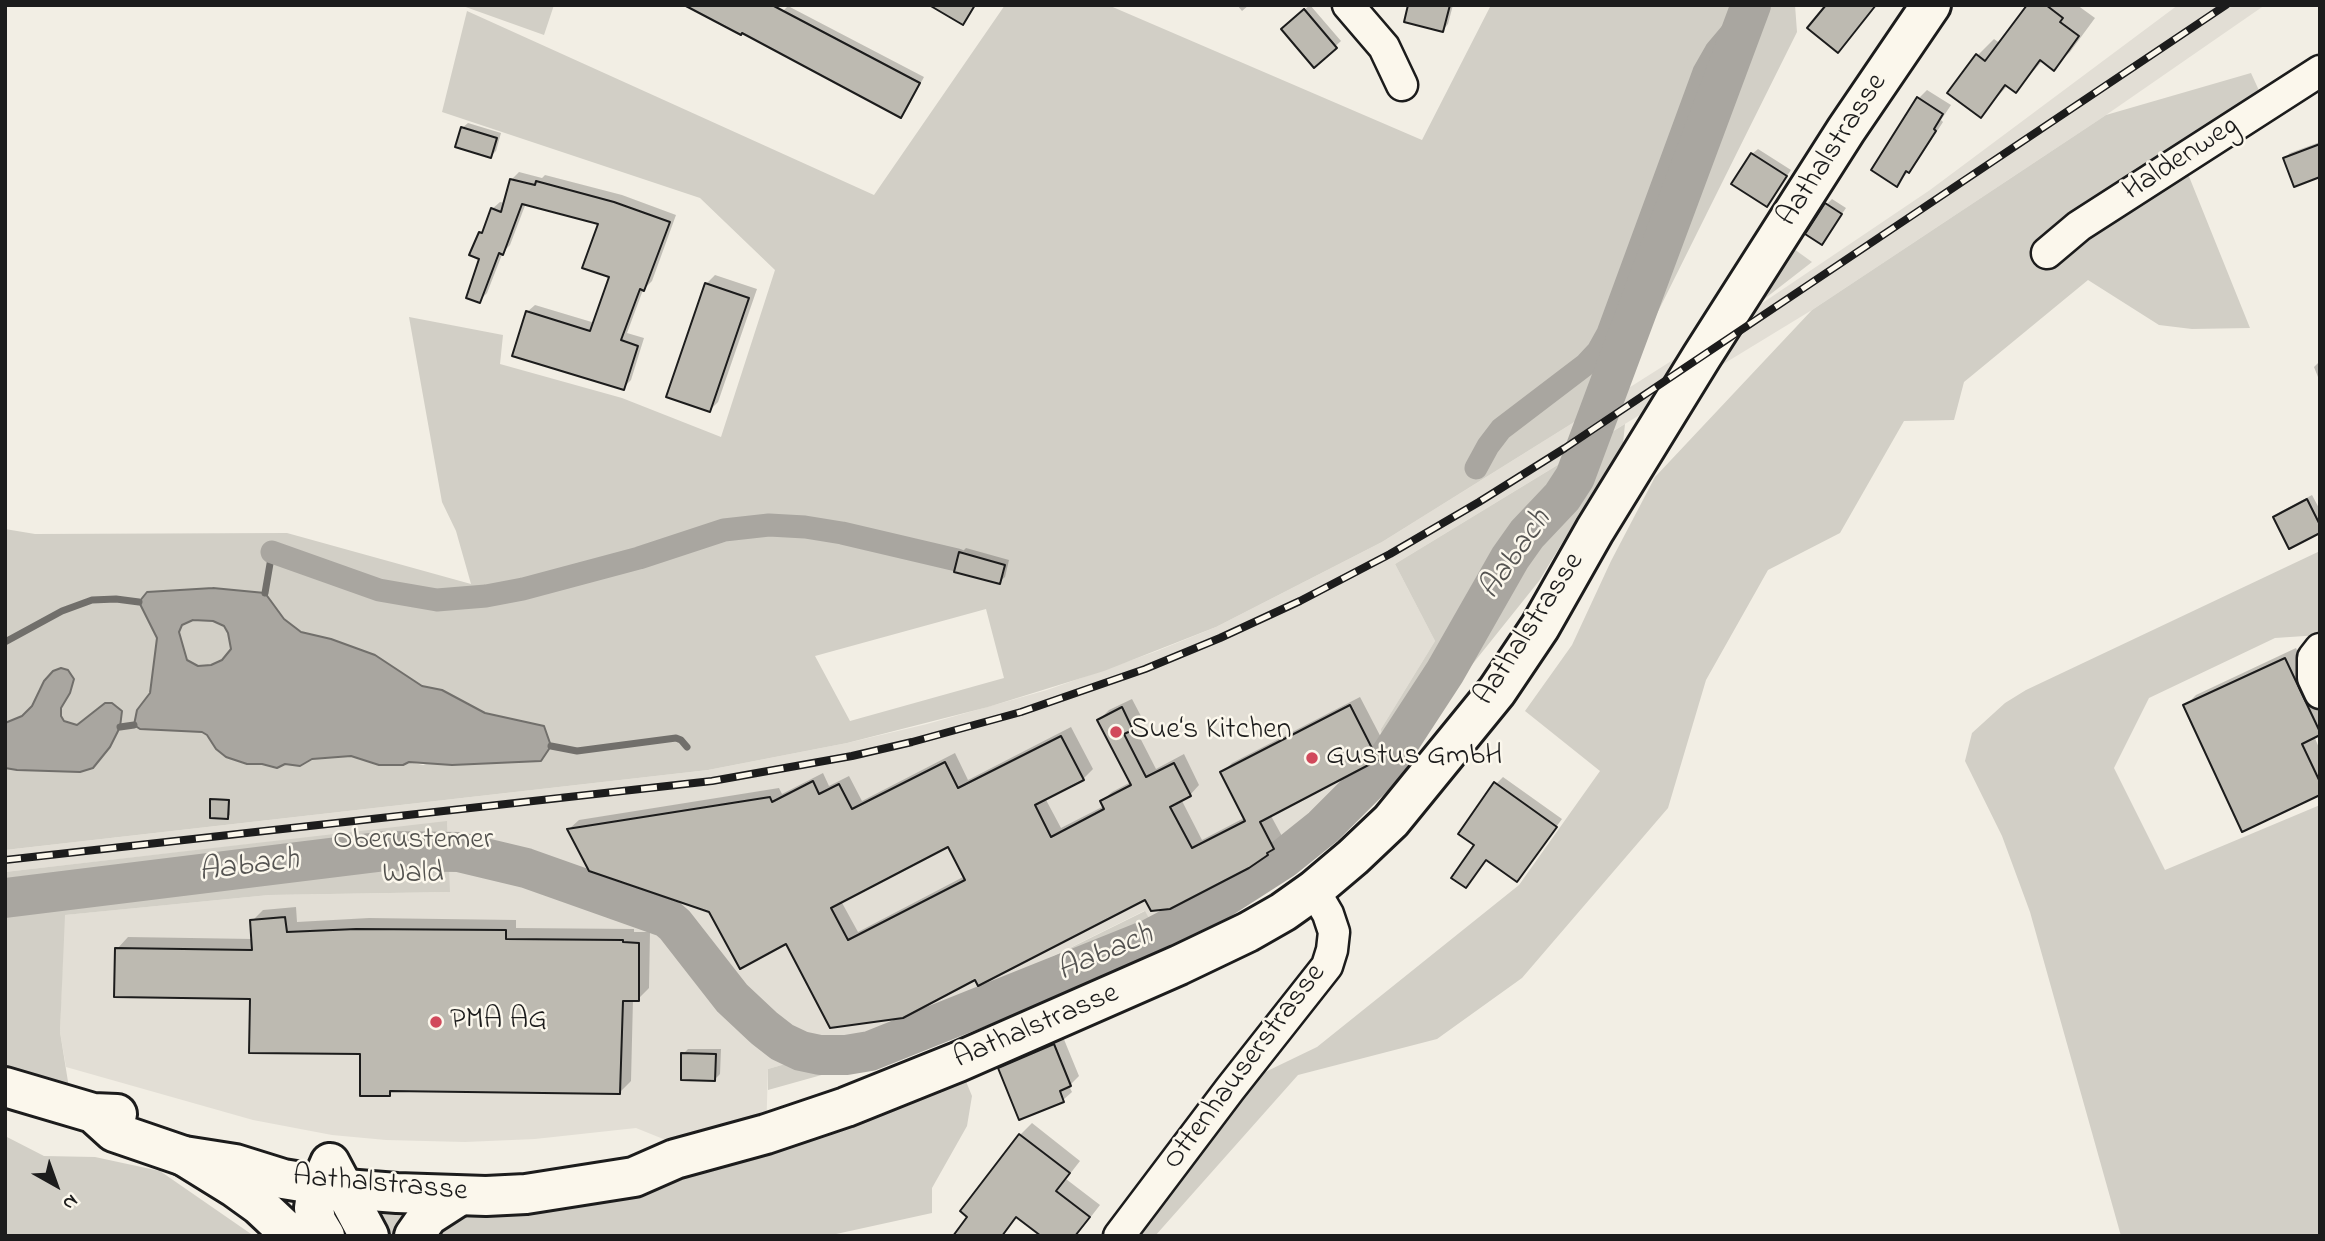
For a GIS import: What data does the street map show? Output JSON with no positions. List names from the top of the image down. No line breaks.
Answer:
{"streets":{"main road":["Aathalstrasse"],"street":["Haldenweg","Ottenhauserstrasse"]},"crossings":[["Aathalstrasse","Ottenhauserstrasse"]],"water":["Aabach"],"parks":["Oberustemer Wald"],"places":["Sue‘s Kitchen","Gustus GmbH","PMA AG"],"north":"bottom right"}
